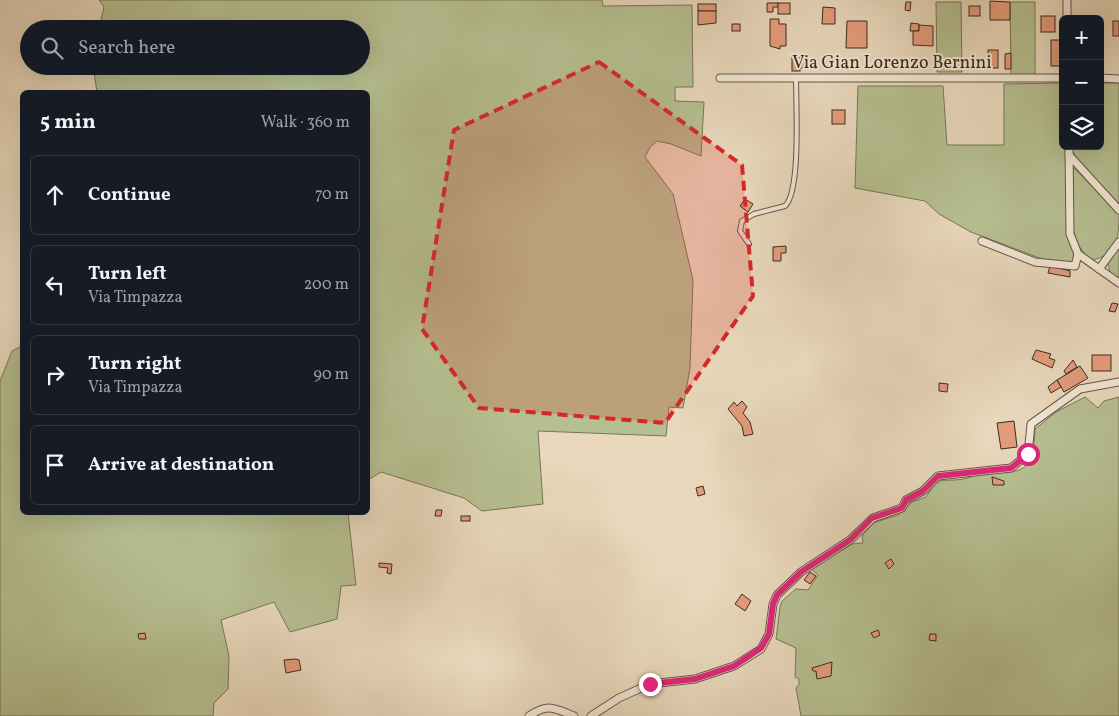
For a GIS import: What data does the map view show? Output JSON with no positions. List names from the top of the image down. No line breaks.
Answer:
{"streets":{"street":["Via Gian Lorenzo Bernini"]},"page":{"map_buttons":["+","−"],"search":"Search here","heading":["5 min","Walk · 360 m"],"list":[["Continue","70 m"],["Turn left","Via Timpazza","200 m"],["Turn right","Via Timpazza","90 m"],"Arrive at destination"]}}
